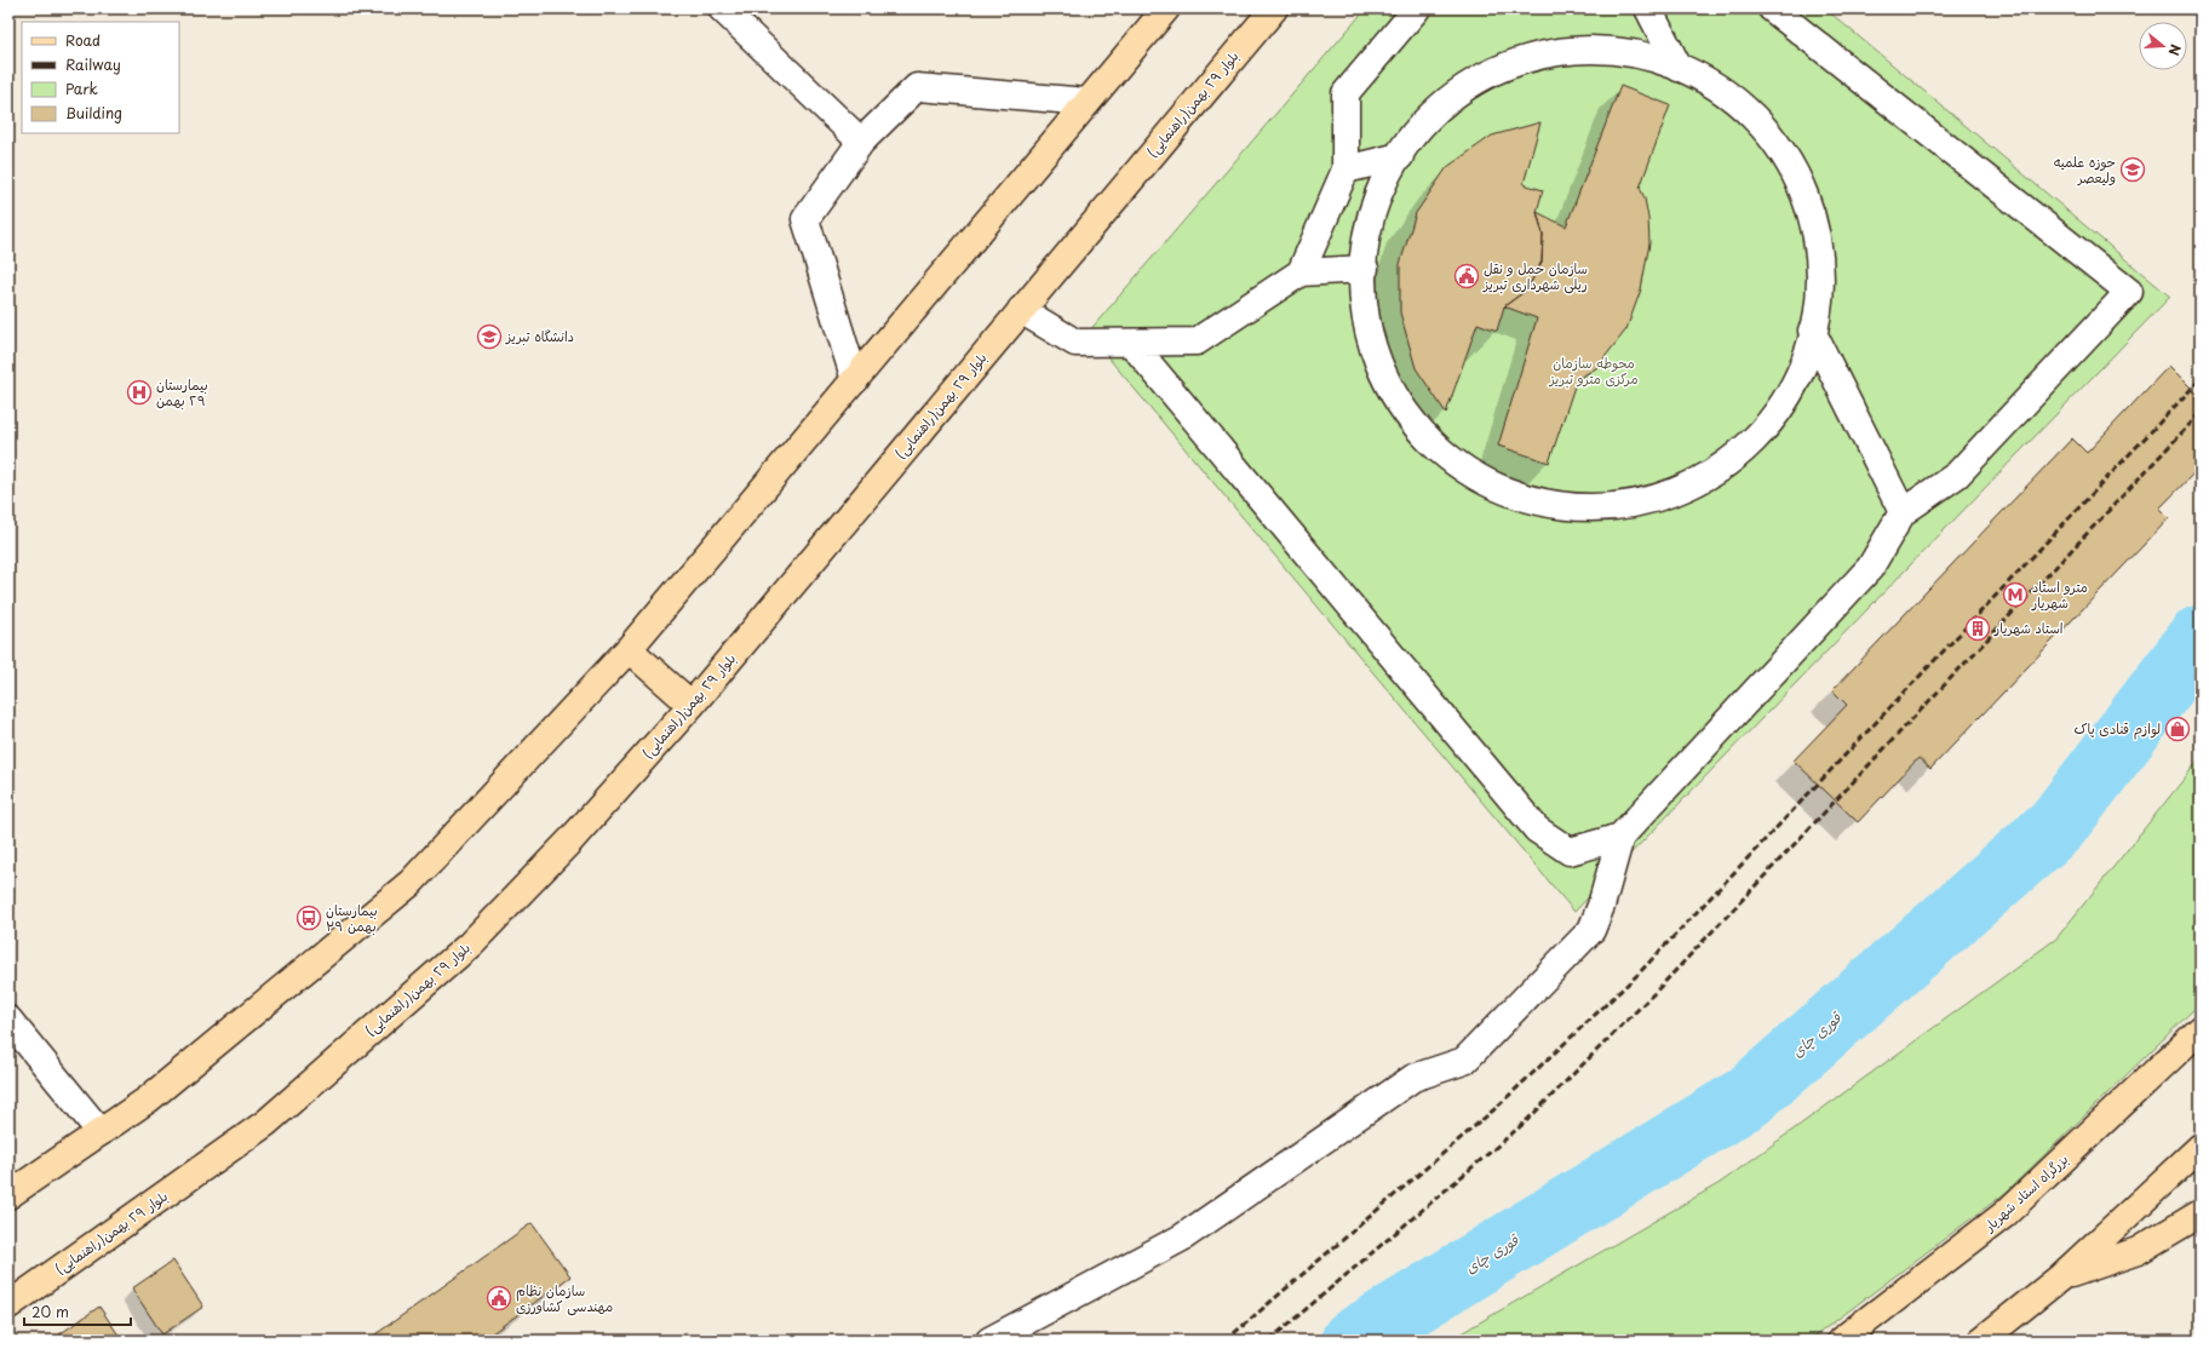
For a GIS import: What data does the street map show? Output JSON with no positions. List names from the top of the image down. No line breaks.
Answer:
{"streets":{"main road":["بلوار ٢٩ بهمن(راهنمایی)","بزرگراه استاد شهریار"]},"water":["قوری چای"],"parks":["محوطه سازمان مرکزی مترو تبریز"],"places":{"school or university":["حوزه علمیه ولیعصر","دانشگاه تبریز"],"public building":["سازمان حمل و نقل ریلی شهرداری تبریز","سازمان نظام مهندسی کشاورزی"],"hospital":["بیمارستان ٢٩ بهمن"],"metro station":["مترو استاد شهریار"],"building":["استاد شهریار"],"shop":["لوازم قنادی پاک"],"bus stop":["بیمارستان ۲۹ بهمن"]},"legend":["Road","Railway","Park","Building"],"scale_bar":"20 m","north":"right"}
